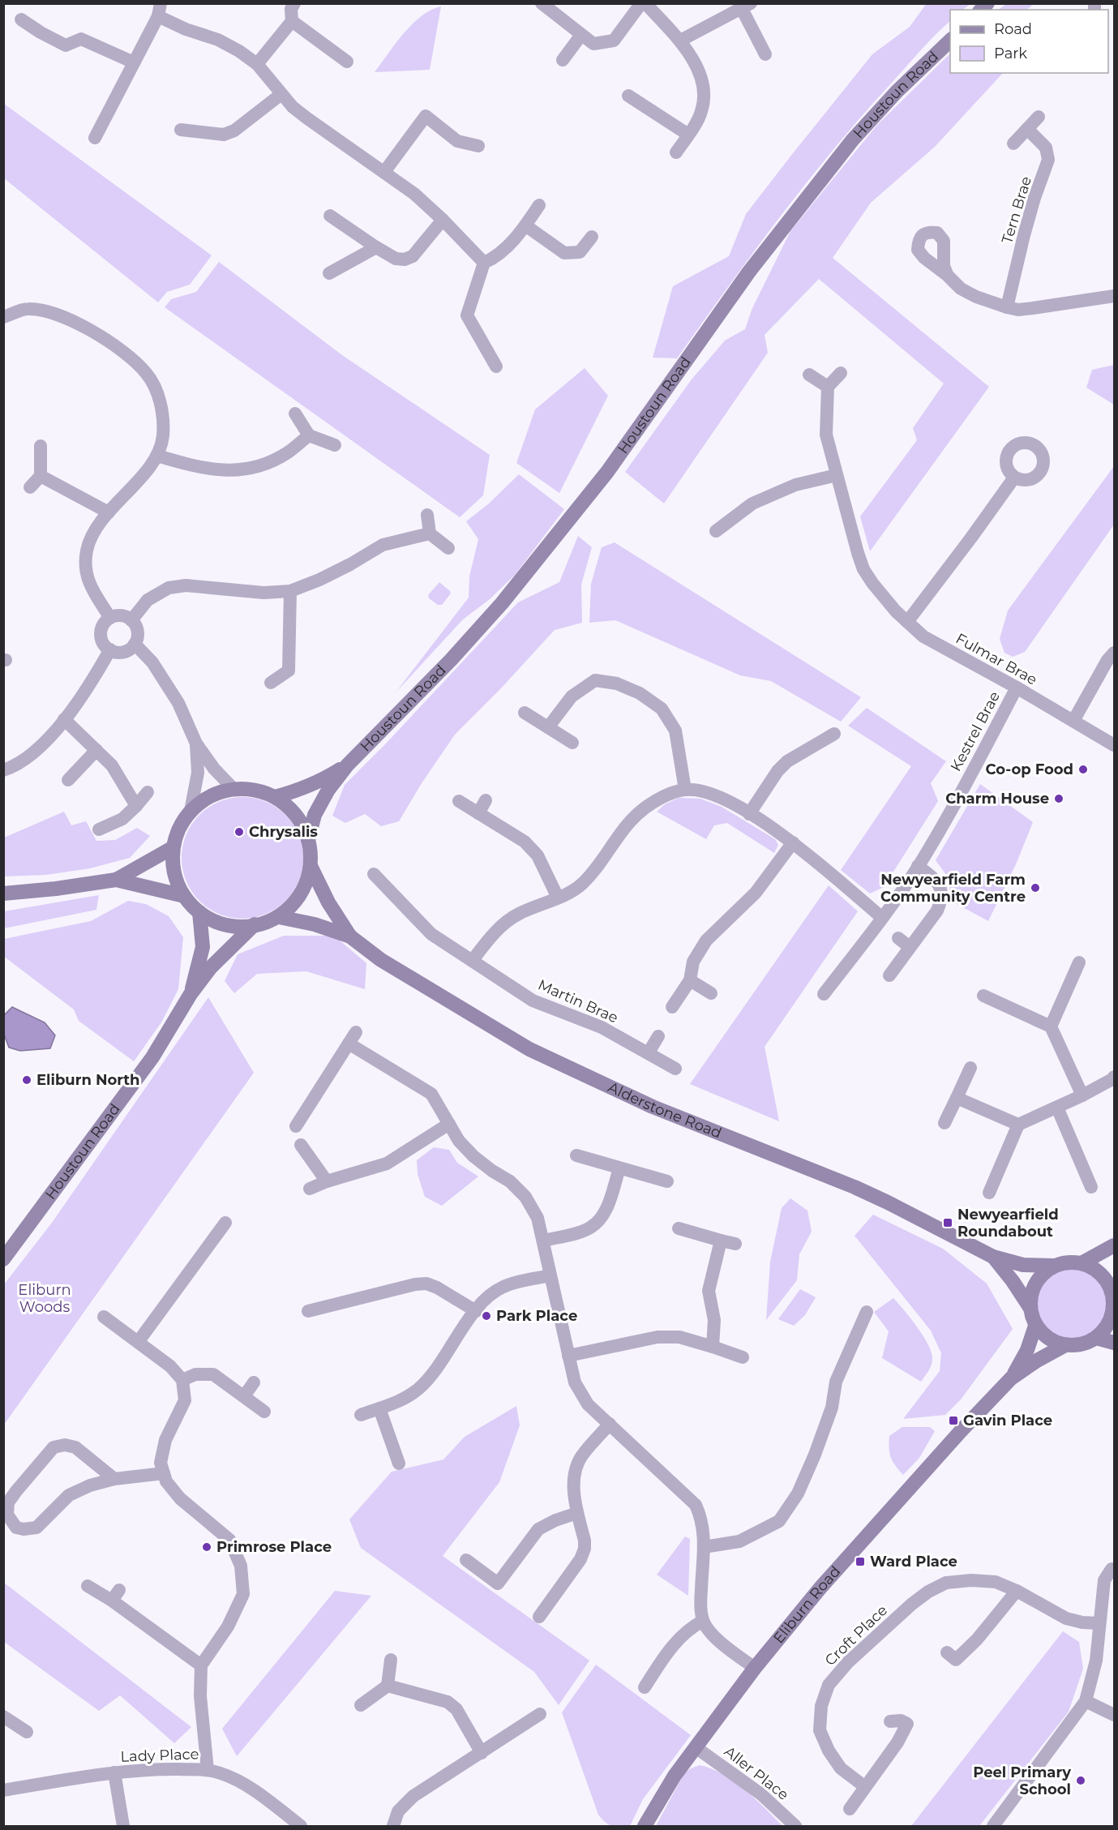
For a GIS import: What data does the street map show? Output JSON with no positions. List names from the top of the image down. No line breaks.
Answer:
{"streets":{"street":["Houstoun Road","Tern Brae","Fulmar Brae","Kestrel Brae","Martin Brae","Alderstone Road","Eliburn Road","Croft Place","Lady Place","Aller Place"]},"crossings":[["Houstoun Road","Alderstone Road"],["Fulmar Brae","Kestrel Brae"],["Alderstone Road","Eliburn Road"],["Eliburn Road","Aller Place"]],"parks":["Eliburn Woods"],"places":{"other":["Co-op Food","Charm House","Chrysalis","Newyearfield Farm Community Centre","Eliburn North","Park Place","Primrose Place","Peel Primary School"],"transit":["Newyearfield Roundabout","Gavin Place","Ward Place"]},"legend":["Road","Park"]}
